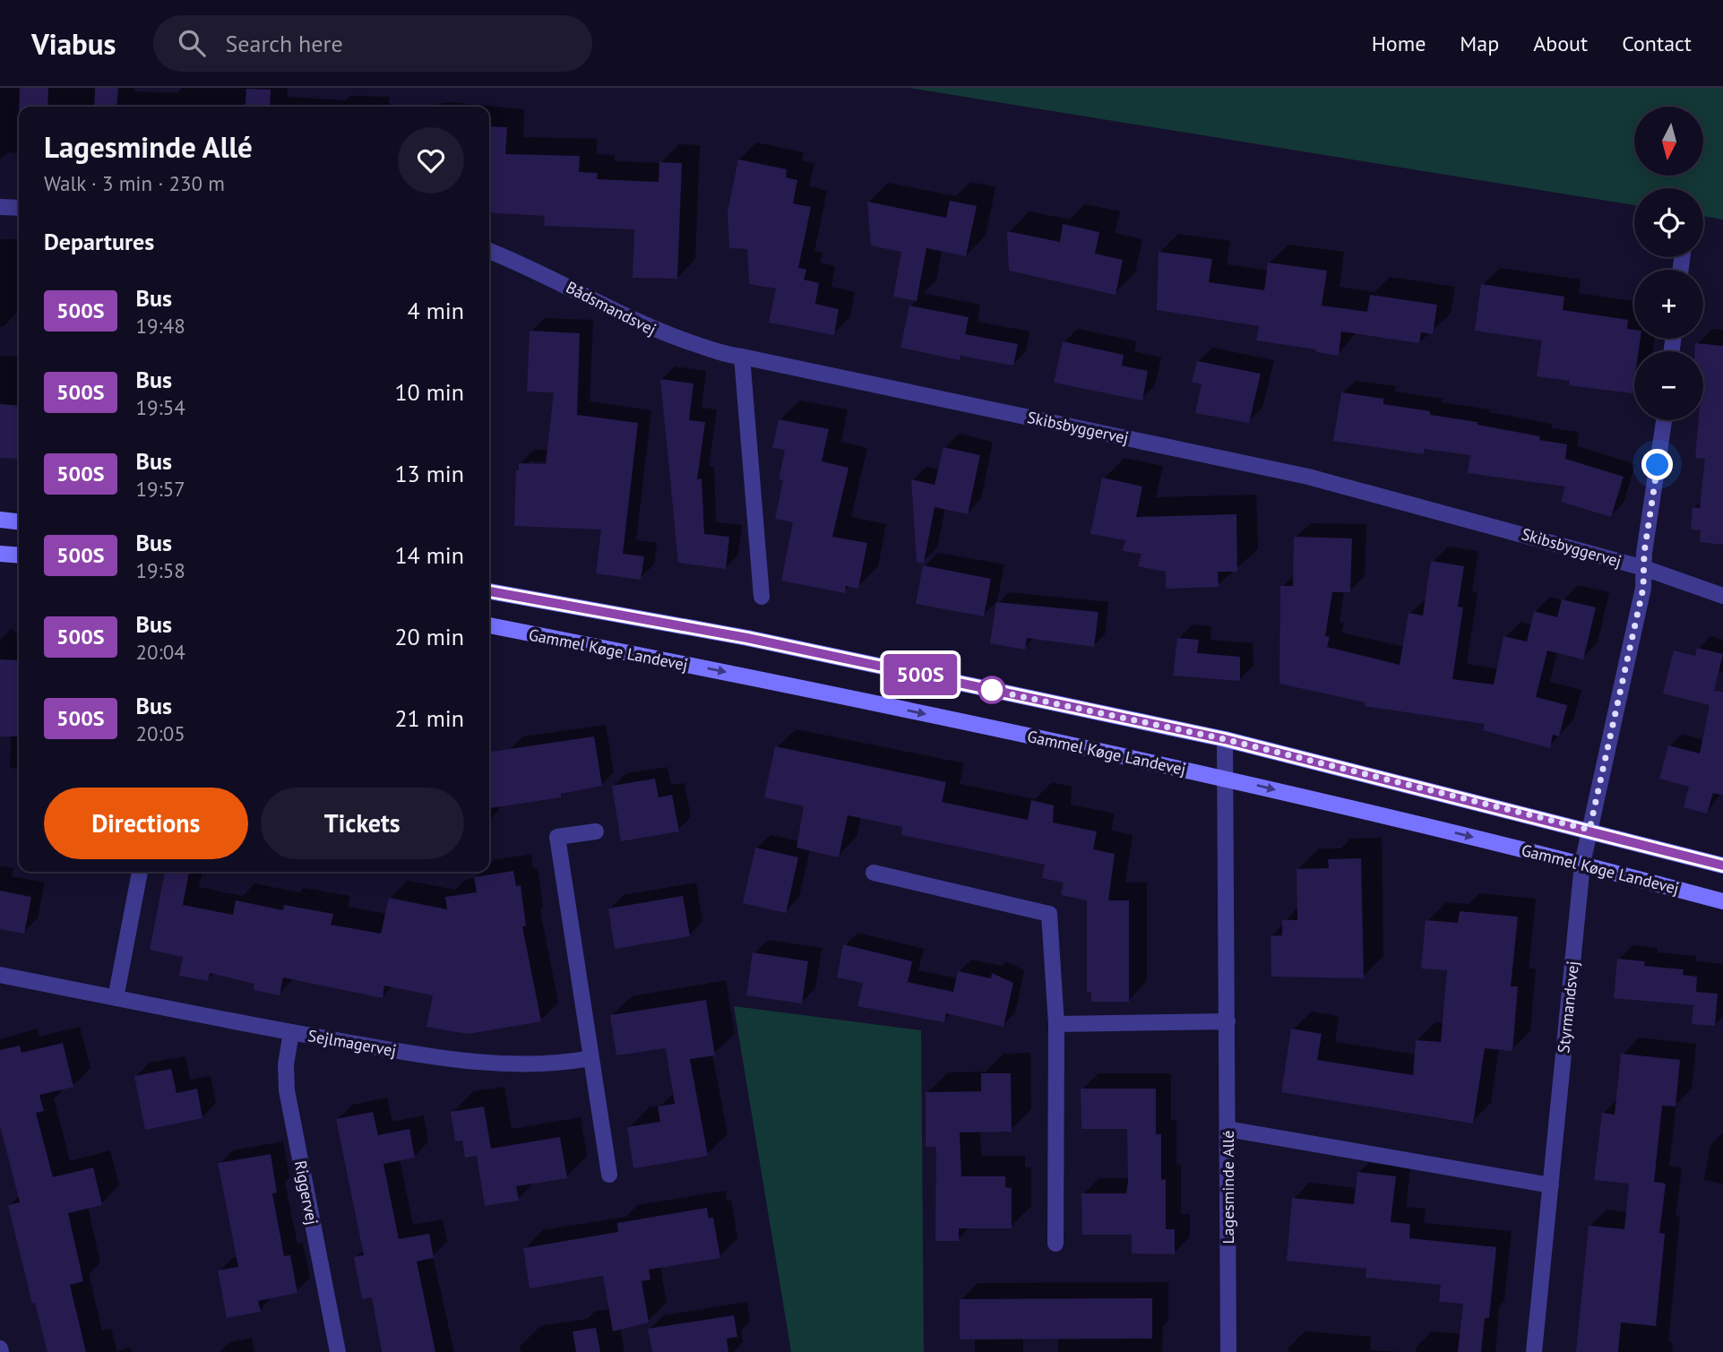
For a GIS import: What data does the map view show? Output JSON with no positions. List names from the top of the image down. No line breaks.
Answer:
{"streets":{"main road":["Gammel Køge Landevej"],"street":["Bådsmandsvej","Skibsbyggervej","Styrmandsvej","Sejlmagervej","Lagesminde Allé","Riggervej"]},"crossings":[["Bådsmandsvej","Skibsbyggervej"],["Skibsbyggervej","Styrmandsvej"],["Gammel Køge Landevej","Styrmandsvej"],["Gammel Køge Landevej","Lagesminde Allé"],["Sejlmagervej","Riggervej"]],"lines":["bus line 500S"],"north":"bottom","page":{"header":"Viabus","search":"Search here","nav":["Home","Map","About","Contact"],"on_map":"500S","map_buttons":["+","−"],"heading":[["Lagesminde Allé","Walk · 3 min · 230 m"],"Departures"],"list":[{"mark":"500S","name":"Bus","note":"19:48","value":"4 min"},{"mark":"500S","name":"Bus","note":"19:54","value":"10 min"},{"mark":"500S","name":"Bus","note":"19:57","value":"13 min"},{"mark":"500S","name":"Bus","note":"19:58","value":"14 min"},{"mark":"500S","name":"Bus","note":"20:04","value":"20 min"},{"mark":"500S","name":"Bus","note":"20:05","value":"21 min"}],"buttons":["Directions","Tickets"]}}
